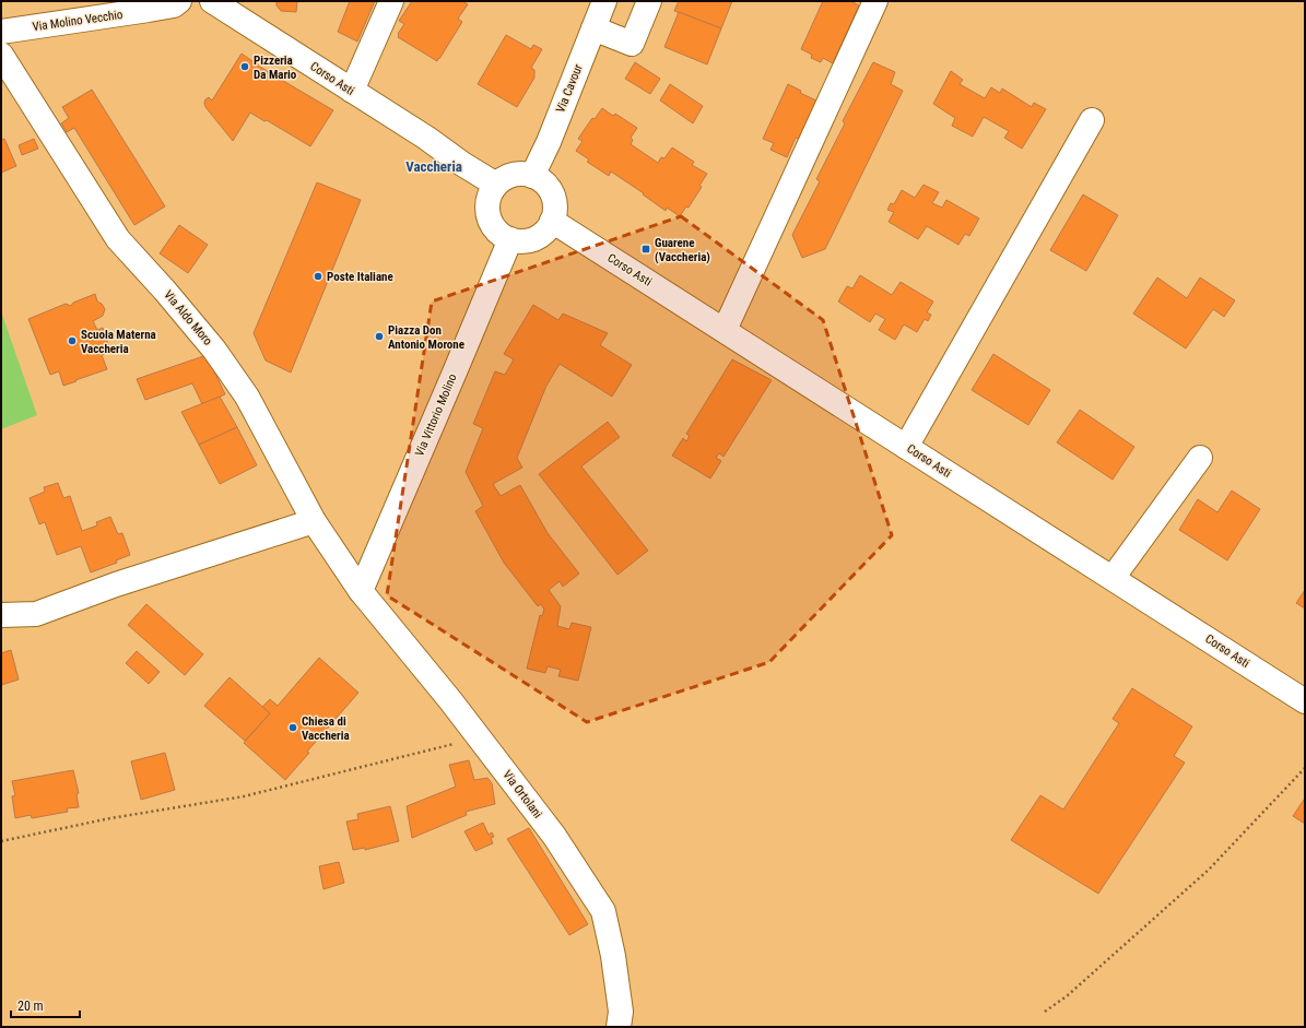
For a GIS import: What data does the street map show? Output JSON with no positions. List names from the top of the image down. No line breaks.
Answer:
{"streets":{"street":["Via Molino Vecchio","Corso Asti","Via Cavour","Via Aldo Moro","Via Vittorio Molino","Via Ortolani"]},"crossings":[["Corso Asti","Via Cavour"],["Corso Asti","Via Vittorio Molino"],["Via Cavour","Via Vittorio Molino"],["Via Aldo Moro","Via Vittorio Molino"],["Via Aldo Moro","Via Ortolani"],["Via Vittorio Molino","Via Ortolani"]],"districts":["Vaccheria"],"places":{"other":["Pizzeria Da Mario","Poste Italiane","Piazza Don Antonio Morone","Scuola Materna Vaccheria","Chiesa di Vaccheria"],"transit":["Guarene (Vaccheria)"]},"scale_bar":"20 m"}
